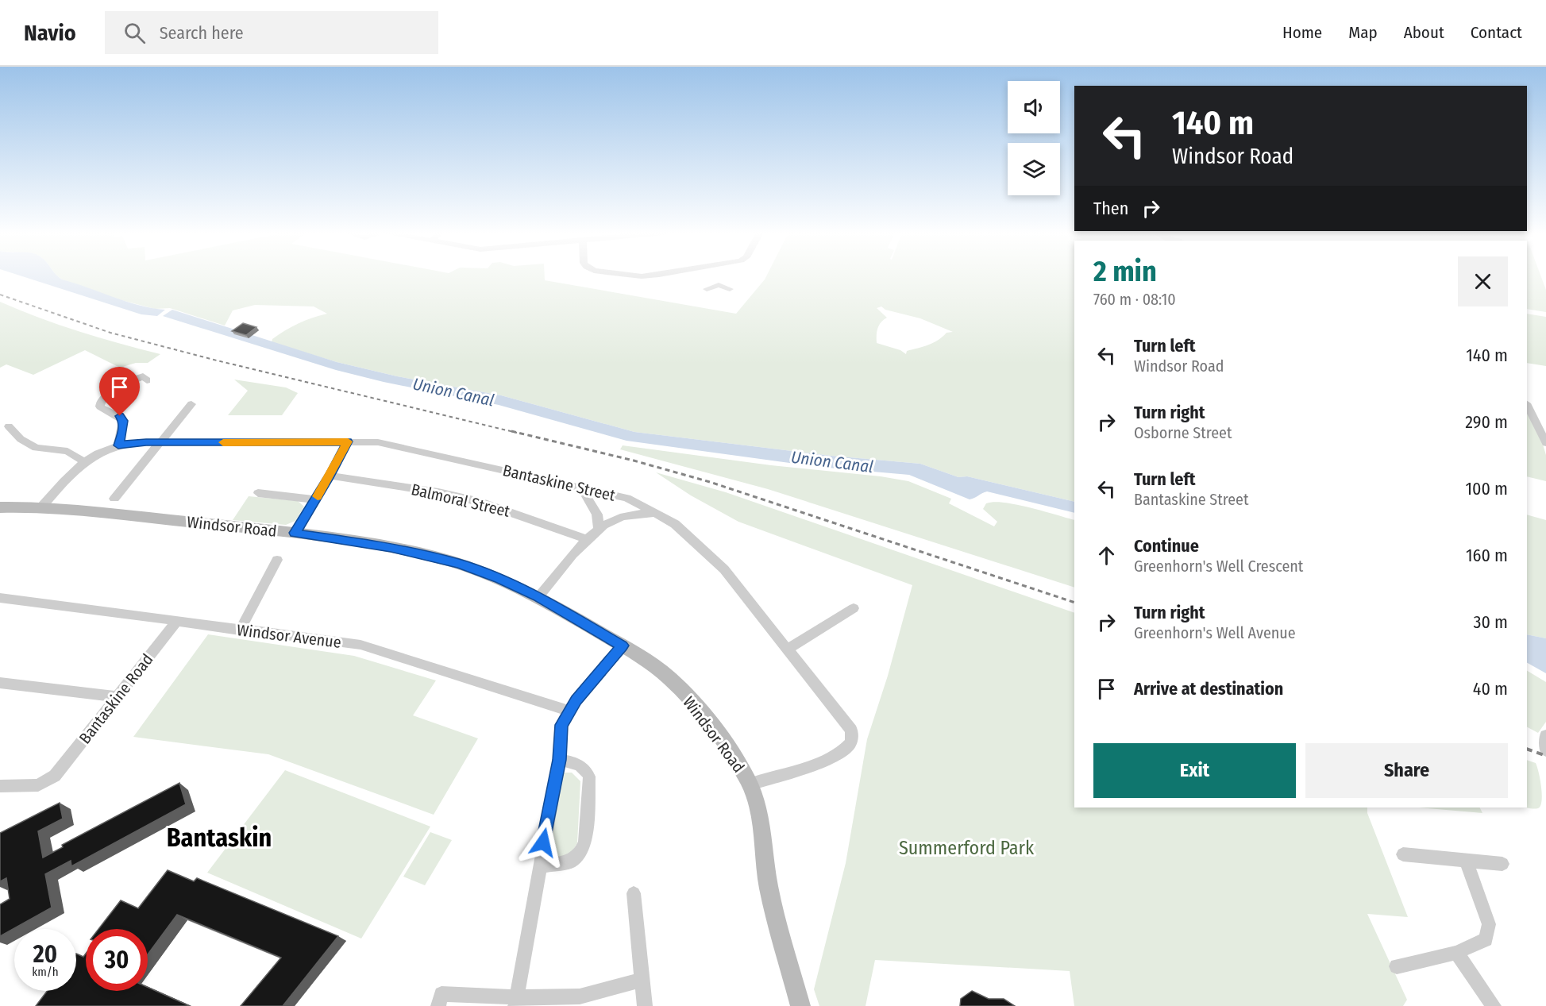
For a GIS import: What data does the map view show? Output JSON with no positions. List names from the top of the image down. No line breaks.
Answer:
{"streets":{"street":["Bantaskine Street","Balmoral Street","Windsor Road","Windsor Avenue","Bantaskine Road"]},"crossings":[["Bantaskine Street","Windsor Road"],["Windsor Avenue","Bantaskine Road"]],"districts":["Bantaskin"],"water":["Union Canal"],"parks":["Summerford Park"],"page":{"header":"Navio","search":"Search here","nav":["Home","Map","About","Contact"],"turn":["140 m","Windsor Road"],"then":"Then","heading":["2 min","760 m · 08:10"],"list":[{"name":"Turn left","note":"Windsor Road","value":"140 m"},{"name":"Turn right","note":"Osborne Street","value":"290 m"},{"name":"Turn left","note":"Bantaskine Street","value":"100 m"},{"name":"Continue","note":"Greenhorn's Well Crescent","value":"160 m"},{"name":"Turn right","note":"Greenhorn's Well Avenue","value":"30 m"},{"name":"Arrive at destination","value":"40 m"}],"buttons":["Exit","Share"],"speed":"20 km/h","limit":"30"}}
